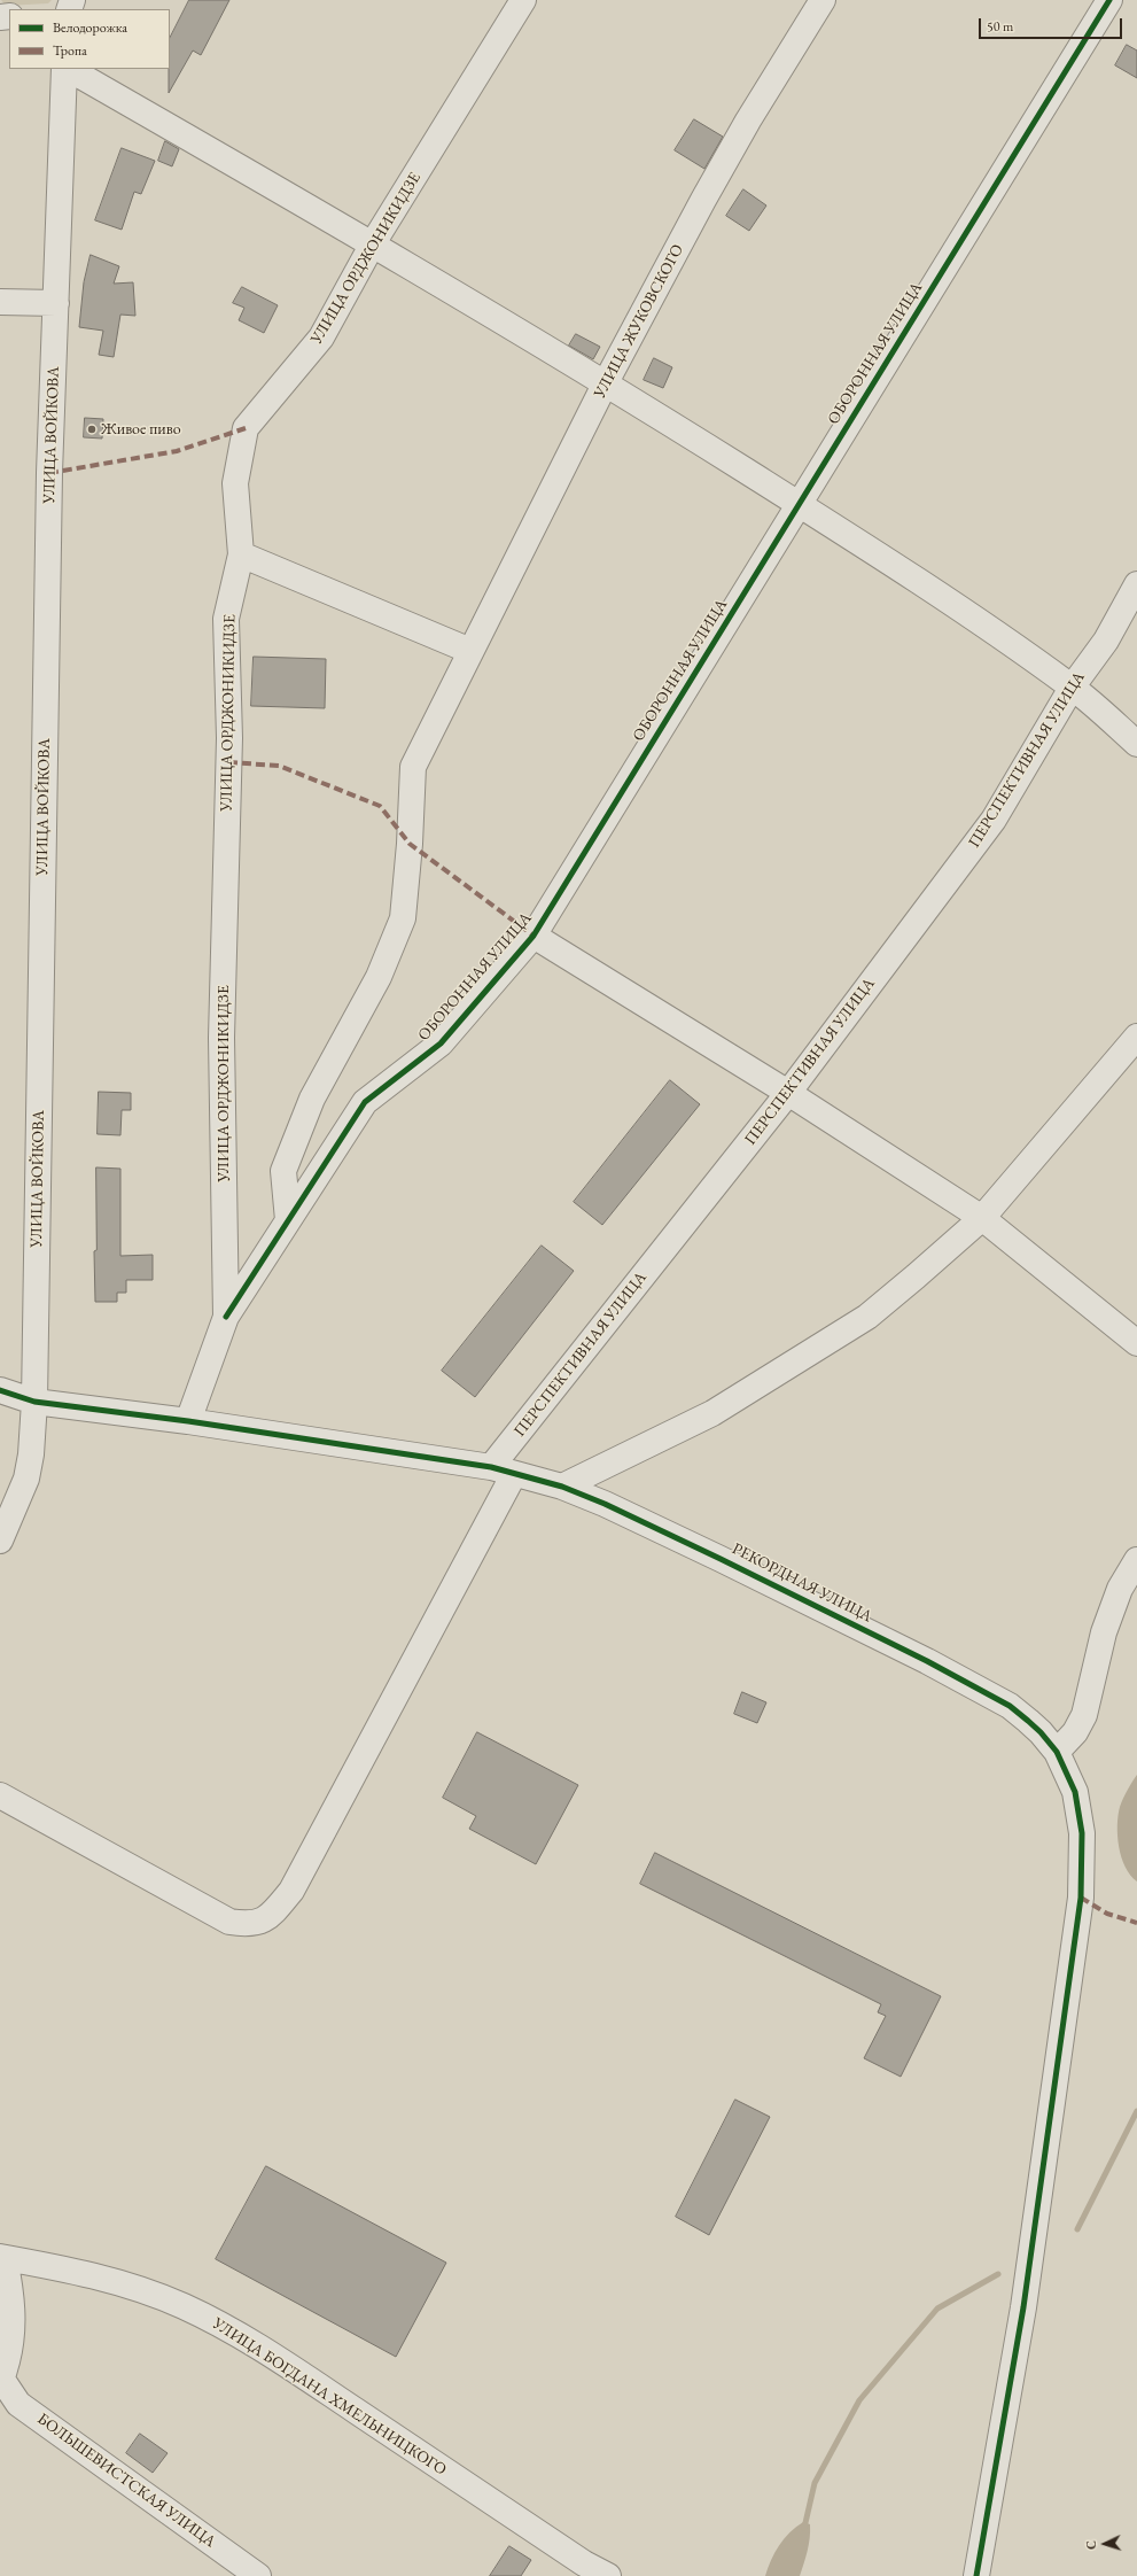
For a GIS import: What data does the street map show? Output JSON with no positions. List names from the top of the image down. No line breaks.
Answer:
{"streets":{"street":["УЛИЦА ОРДЖОНИКИДЗЕ","УЛИЦА ЖУКОВСКОГО","ОБОРОННАЯ УЛИЦА","УЛИЦА ВОЙКОВА","ПЕРСПЕКТИВНАЯ УЛИЦА","РЕКОРДНАЯ УЛИЦА","УЛИЦА БОГДАНА ХМЕЛЬНИЦКОГО","БОЛЬШЕВИСТСКАЯ УЛИЦА"]},"crossings":[["УЛИЦА ОРДЖОНИКИДЗЕ","ОБОРОННАЯ УЛИЦА"],["УЛИЦА ОРДЖОНИКИДЗЕ","РЕКОРДНАЯ УЛИЦА"],["УЛИЦА ЖУКОВСКОГО","ОБОРОННАЯ УЛИЦА"],["УЛИЦА ВОЙКОВА","РЕКОРДНАЯ УЛИЦА"],["ПЕРСПЕКТИВНАЯ УЛИЦА","РЕКОРДНАЯ УЛИЦА"]],"places":["Живое пиво"],"legend":["Велодорожка","Тропа"],"scale_bar":"50 m","north":"left"}
